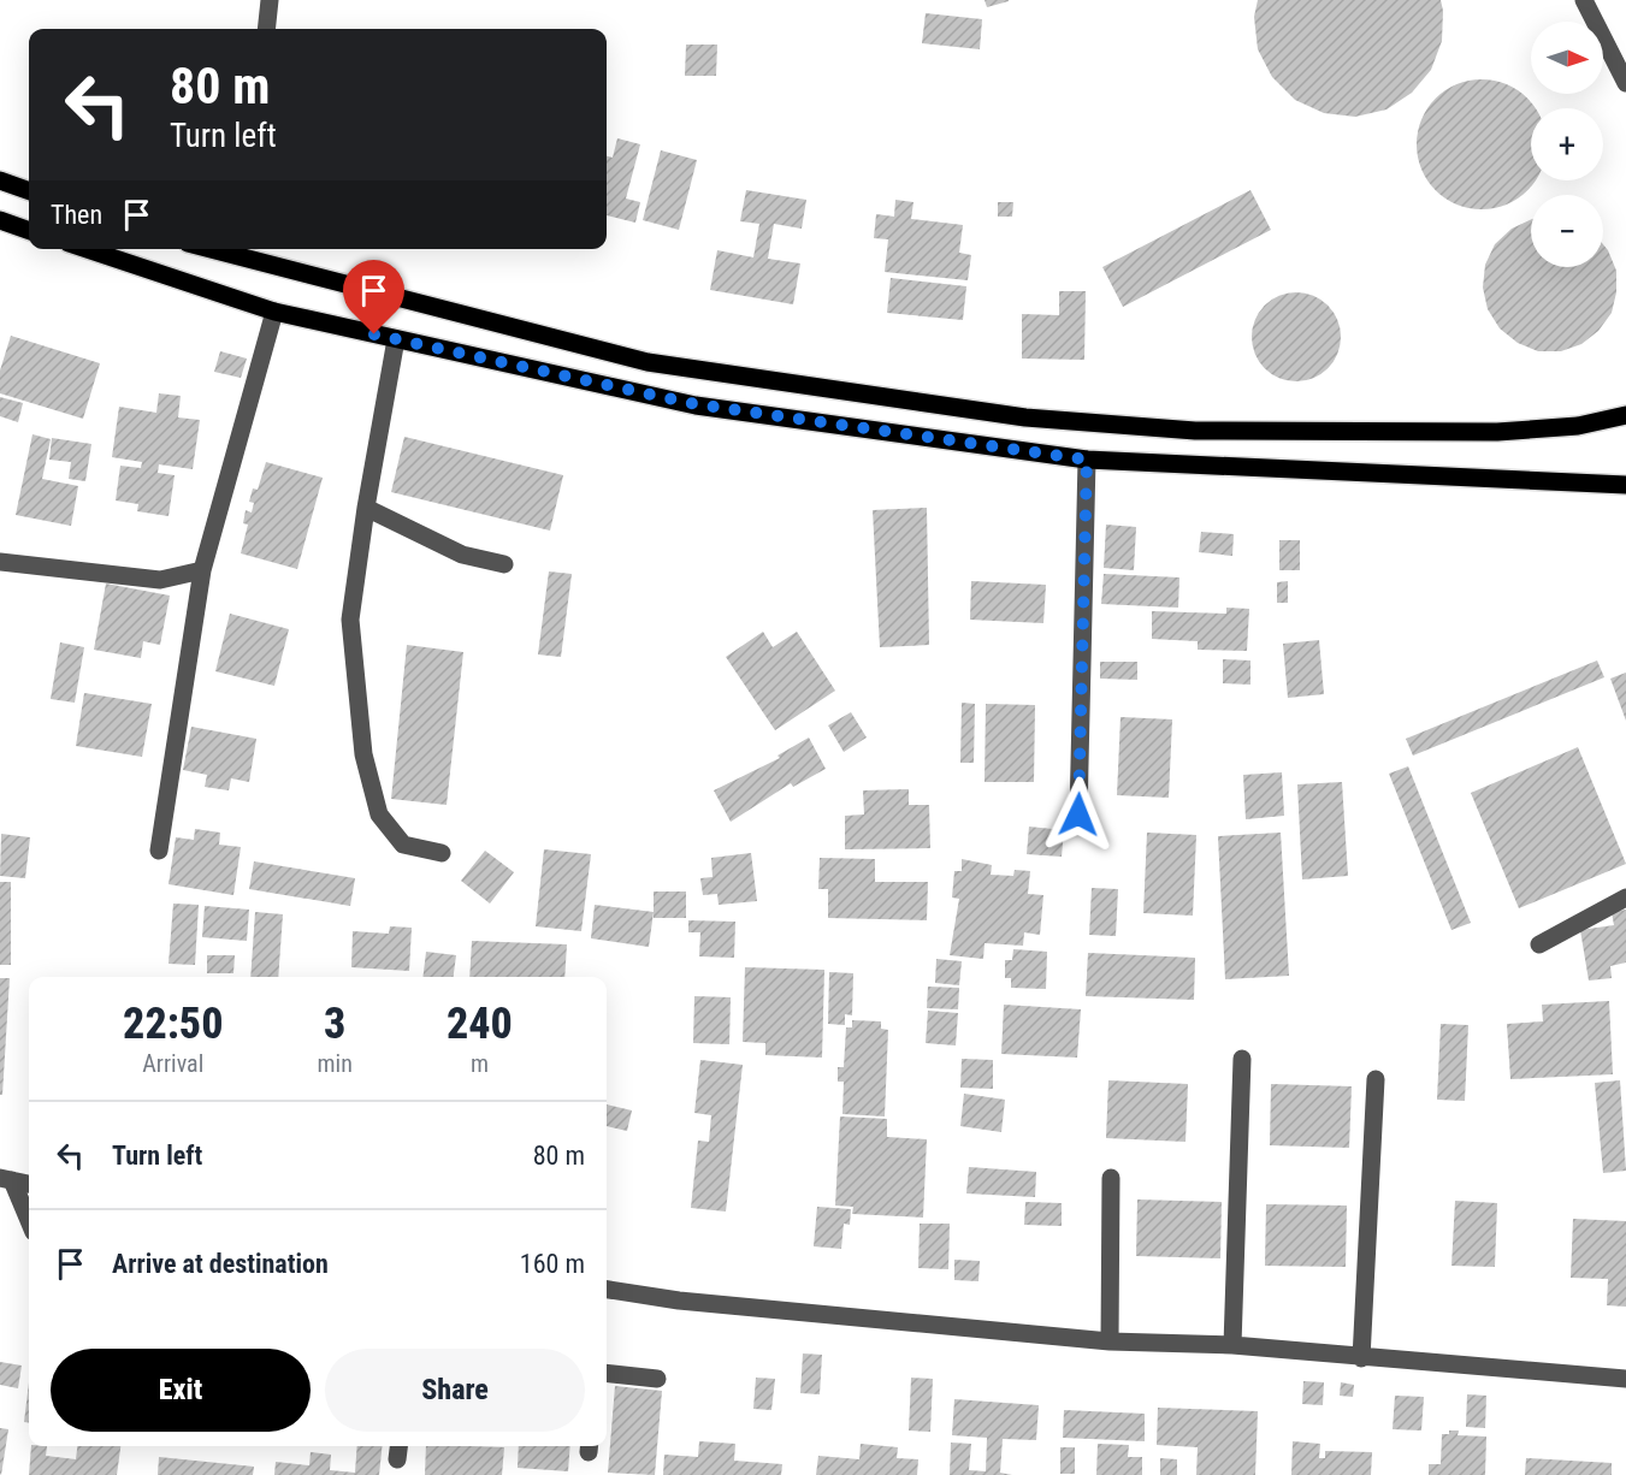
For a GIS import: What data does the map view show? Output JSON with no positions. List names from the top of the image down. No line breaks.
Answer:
{"north":"right","page":{"map_buttons":["+","−"],"turn":["80 m","Turn left"],"then":"Then","eta":["22:50","Arrival","3","min","240","m"],"list":[{"name":"Turn left","value":"80 m"},{"name":"Arrive at destination","value":"160 m"}],"buttons":["Exit","Share"]}}
